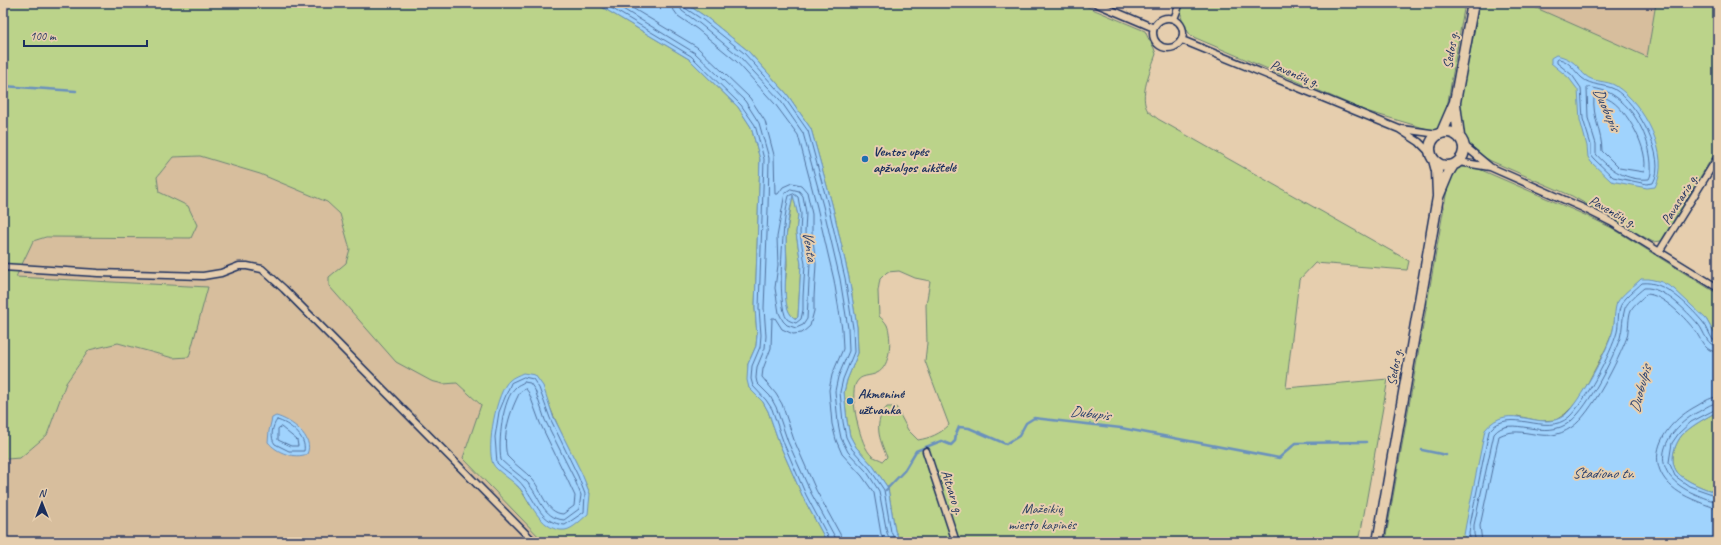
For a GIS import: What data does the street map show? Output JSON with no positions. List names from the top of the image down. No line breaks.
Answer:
{"streets":{"main road":["Sedos g."],"street":["Pavenčių g.","Pavasario g.","Aitvaro g."]},"crossings":[["Sedos g.","Pavenčių g."],["Pavenčių g.","Pavasario g."]],"water":["Duobupis","Venta","Duobulpis","Dubupis","Stadiono tv."],"parks":["Mažeikių miesto kapinės"],"places":["Ventos upės apžvalgos aikštelė","Akmeninė užtvanka"],"scale_bar":"100 m","north":"top"}
